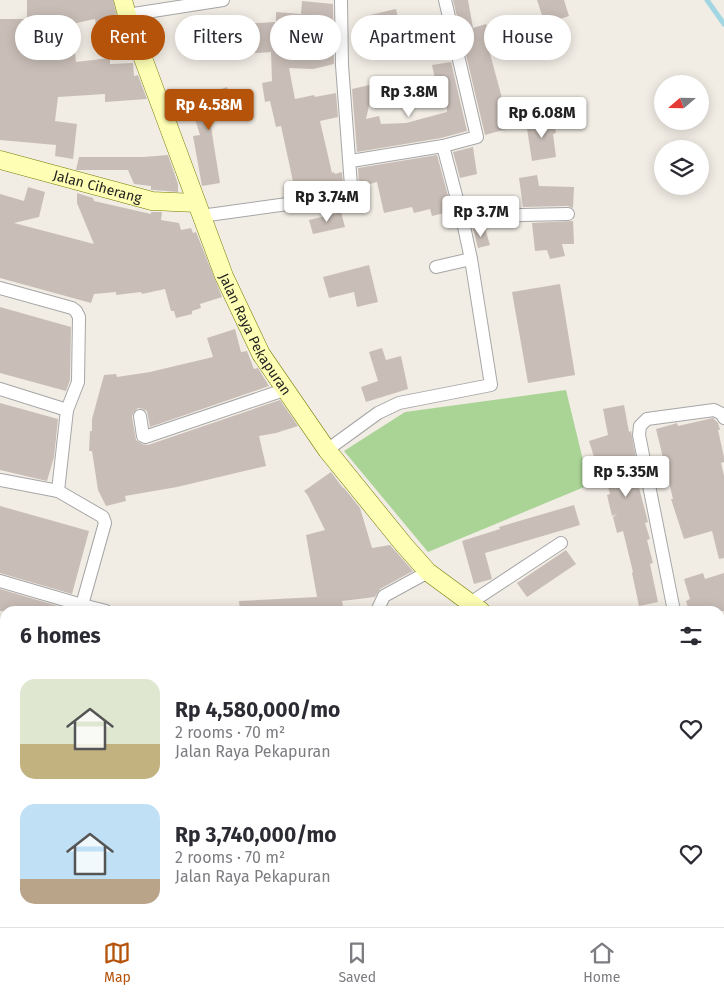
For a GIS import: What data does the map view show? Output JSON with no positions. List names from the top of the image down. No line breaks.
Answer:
{"streets":{"main road":["Jalan Ciherang","Jalan Raya Pekapuran"]},"crossings":[["Jalan Ciherang","Jalan Raya Pekapuran"]],"north":"left","page":{"chip":["Buy","Rent","Filters","New","Apartment","House"],"price":["Rp 3.8M","Rp 4.58M","Rp 6.08M","Rp 3.74M","Rp 3.7M","Rp 5.35M"],"heading":"6 homes","list":[{"name":"Rp 4,580,000/mo","note":"2 rooms · 70 m² · Jalan Raya Pekapuran"},{"name":"Rp 3,740,000/mo","note":"2 rooms · 70 m² · Jalan Raya Pekapuran"}],"tabs":["Map","Saved","Home"]}}
